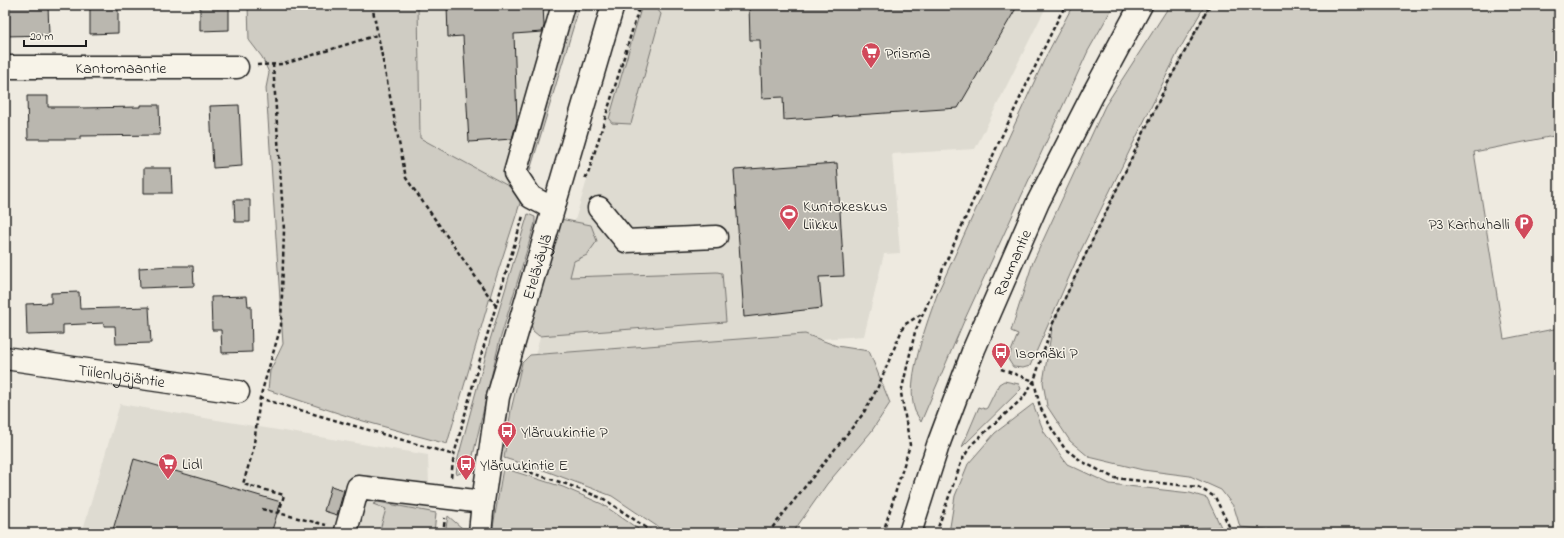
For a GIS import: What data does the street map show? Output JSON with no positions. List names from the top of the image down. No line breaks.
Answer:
{"streets":{"main road":["Kantomaantie","Raumantie","Eteläväylä","Tiilenlyöjäntie"]},"places":{"supermarket":["Prisma","Lidl"],"sports":["Kuntokeskus Liikku"],"parking":["P3 Karhuhalli"],"bus stop":["Isomäki P","Yläruukintie P","Yläruukintie E"]},"scale_bar":"20 m"}
